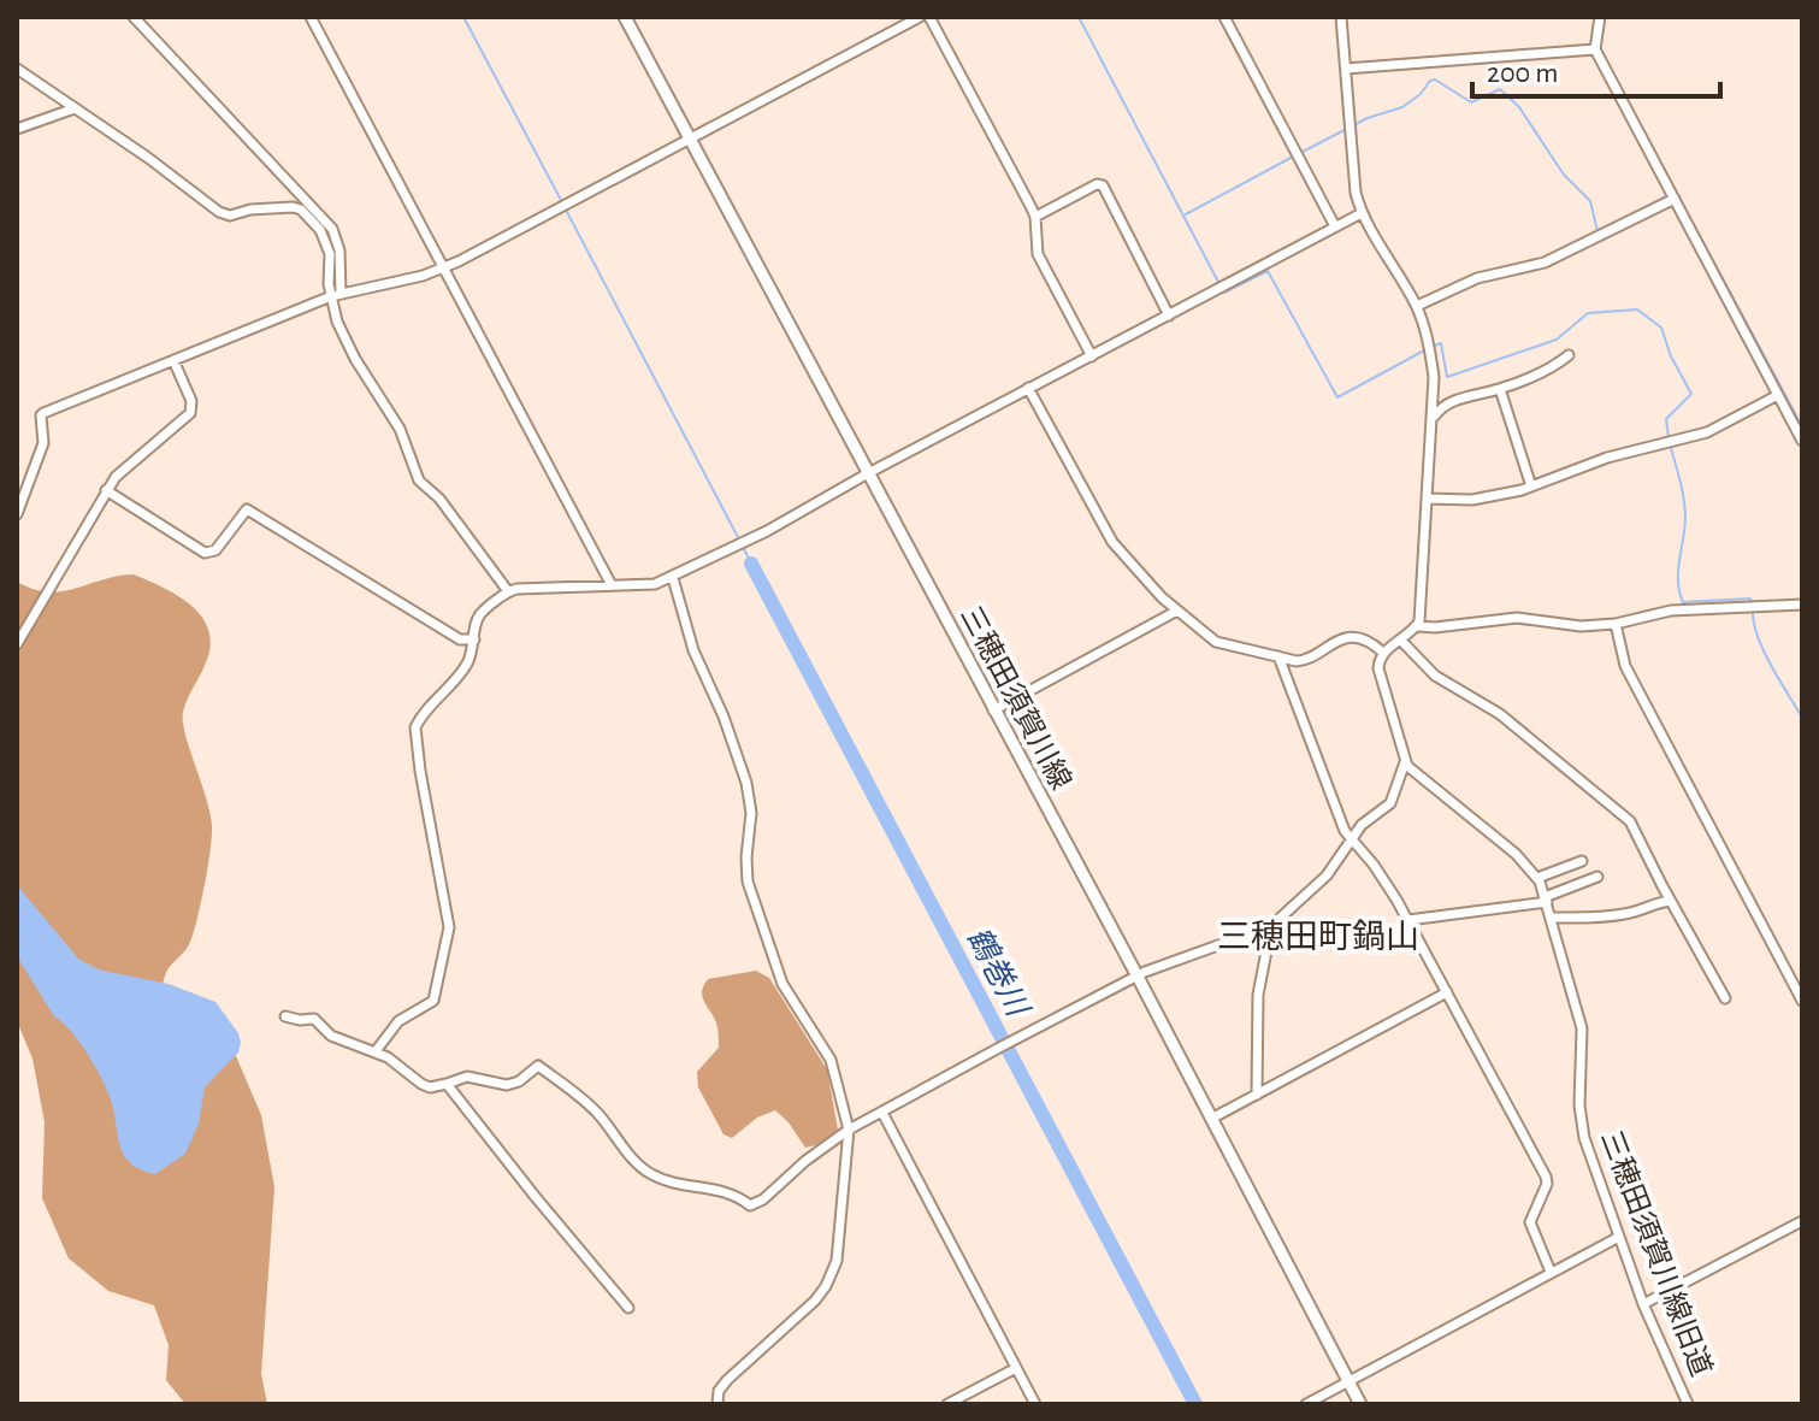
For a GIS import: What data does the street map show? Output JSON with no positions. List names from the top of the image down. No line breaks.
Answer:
{"streets":{"main road":["三穂田須賀川線"],"street":["三穂田須賀川線旧道"]},"districts":["三穂田町鍋山"],"water":["鶴巻川"],"scale_bar":"200 m"}
